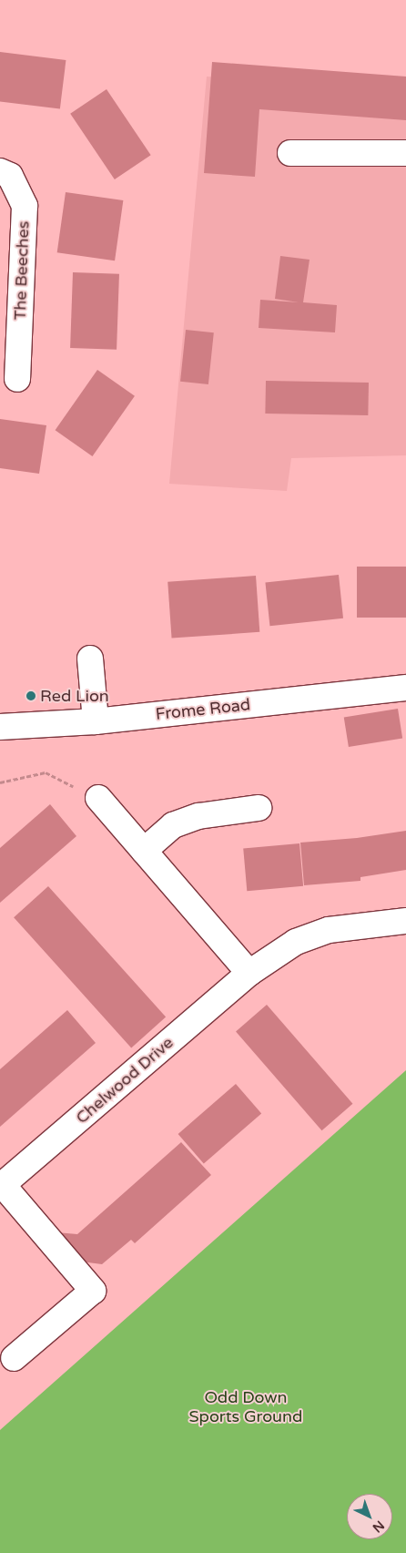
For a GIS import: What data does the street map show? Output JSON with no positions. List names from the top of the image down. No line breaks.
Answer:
{"streets":{"street":["The Beeches","Frome Road","Chelwood Drive"]},"parks":["Odd Down Sports Ground"],"places":["Red Lion"],"north":"bottom right"}
